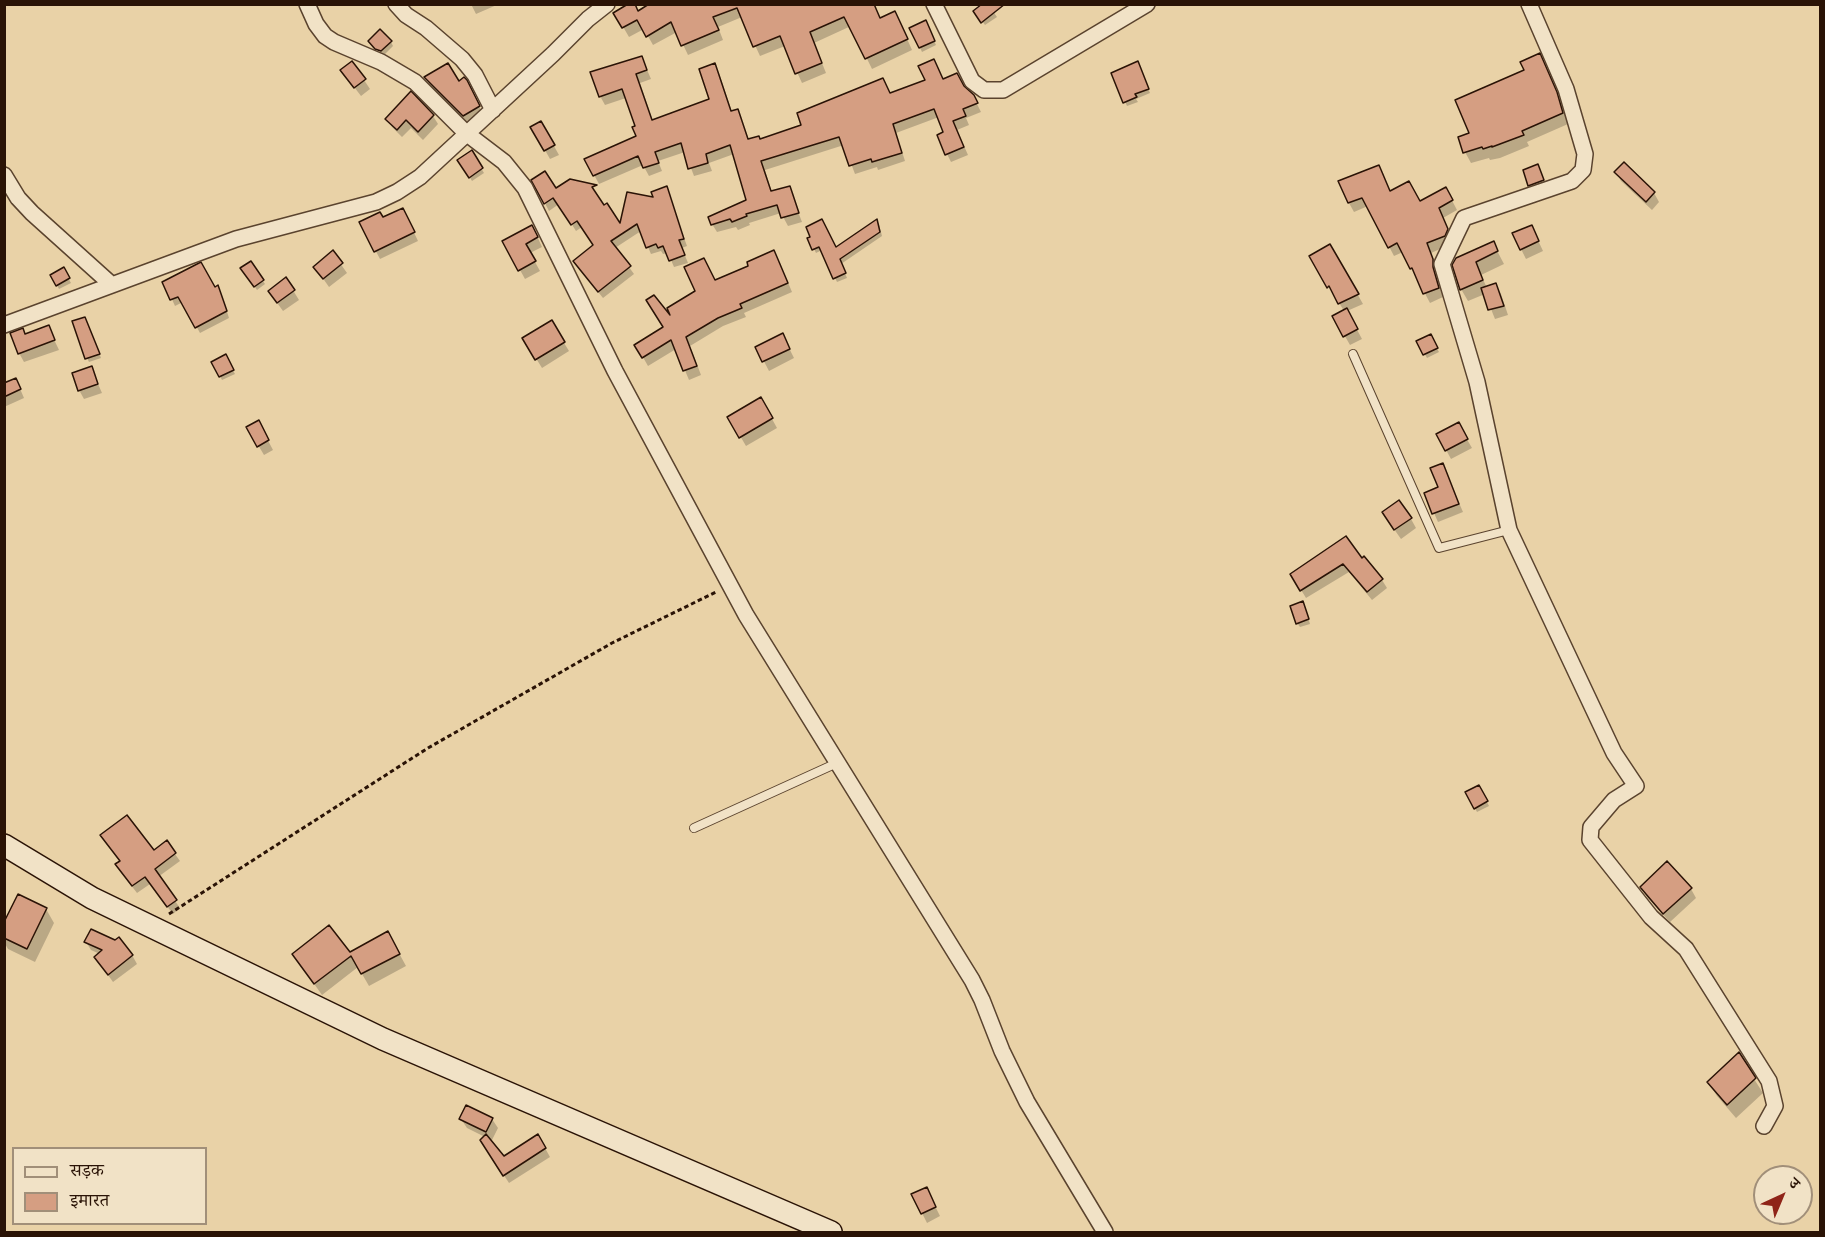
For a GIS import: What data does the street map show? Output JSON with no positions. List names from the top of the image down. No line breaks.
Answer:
{"legend":["सड़क","इमारत"],"north":"top right"}
